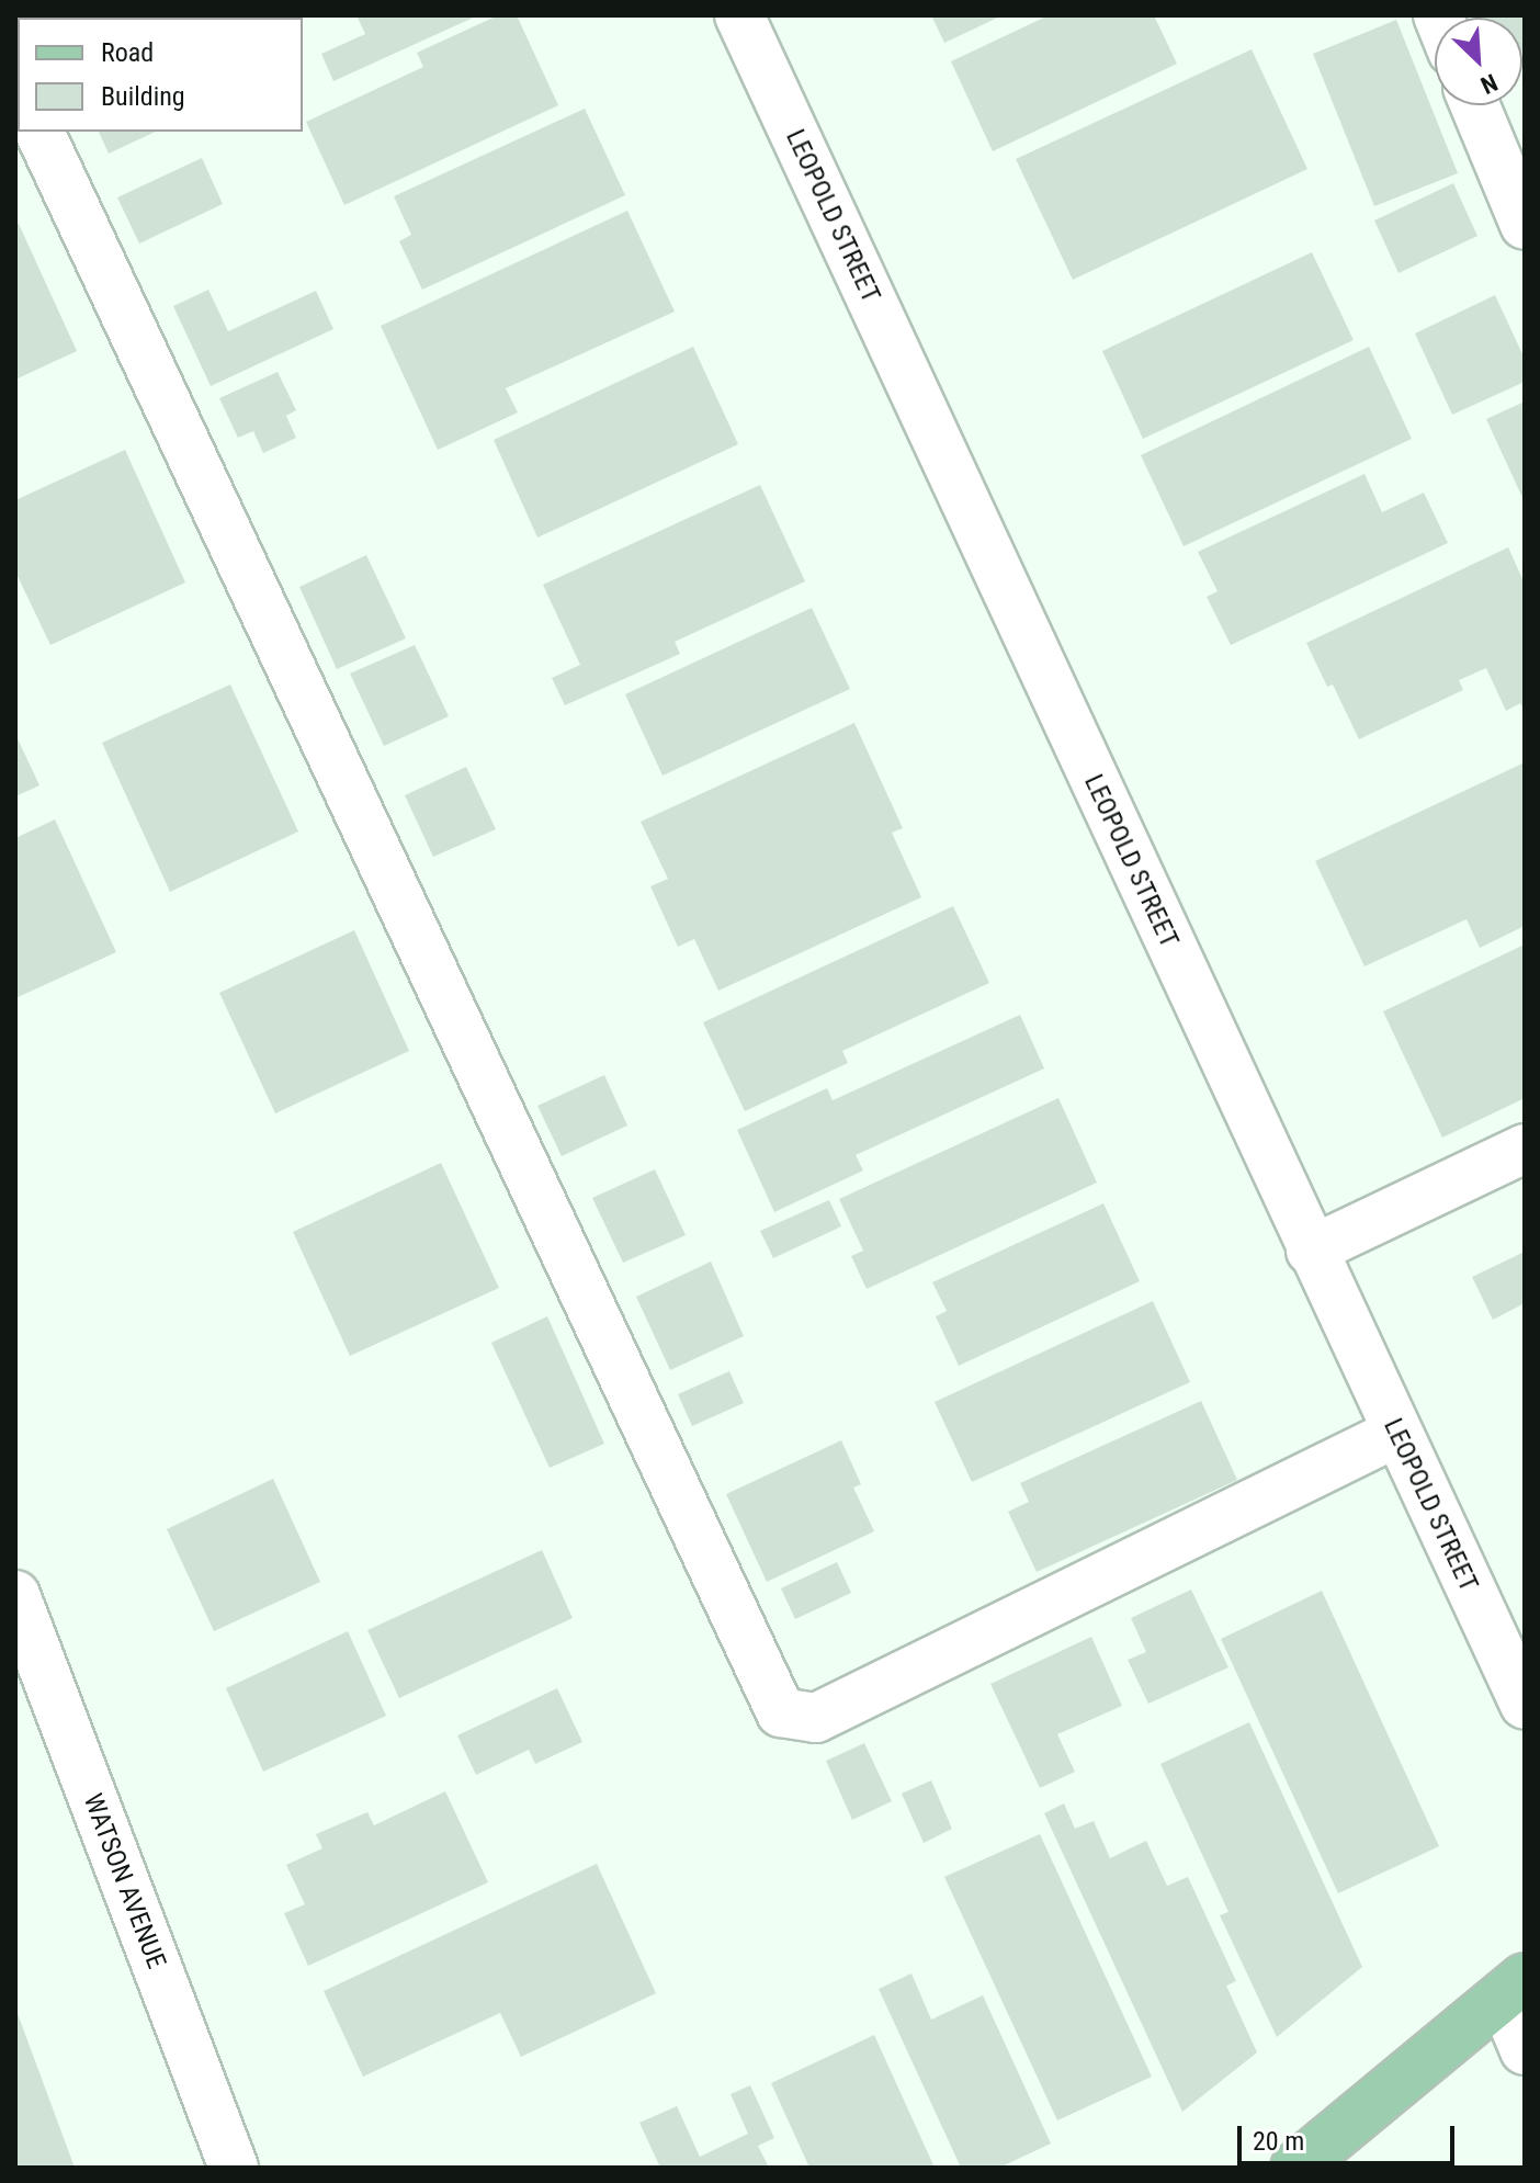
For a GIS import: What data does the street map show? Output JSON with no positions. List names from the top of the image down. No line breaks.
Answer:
{"streets":{"street":["LEOPOLD STREET","WATSON AVENUE"]},"legend":["Road","Building"],"scale_bar":"20 m","north":"bottom right"}
